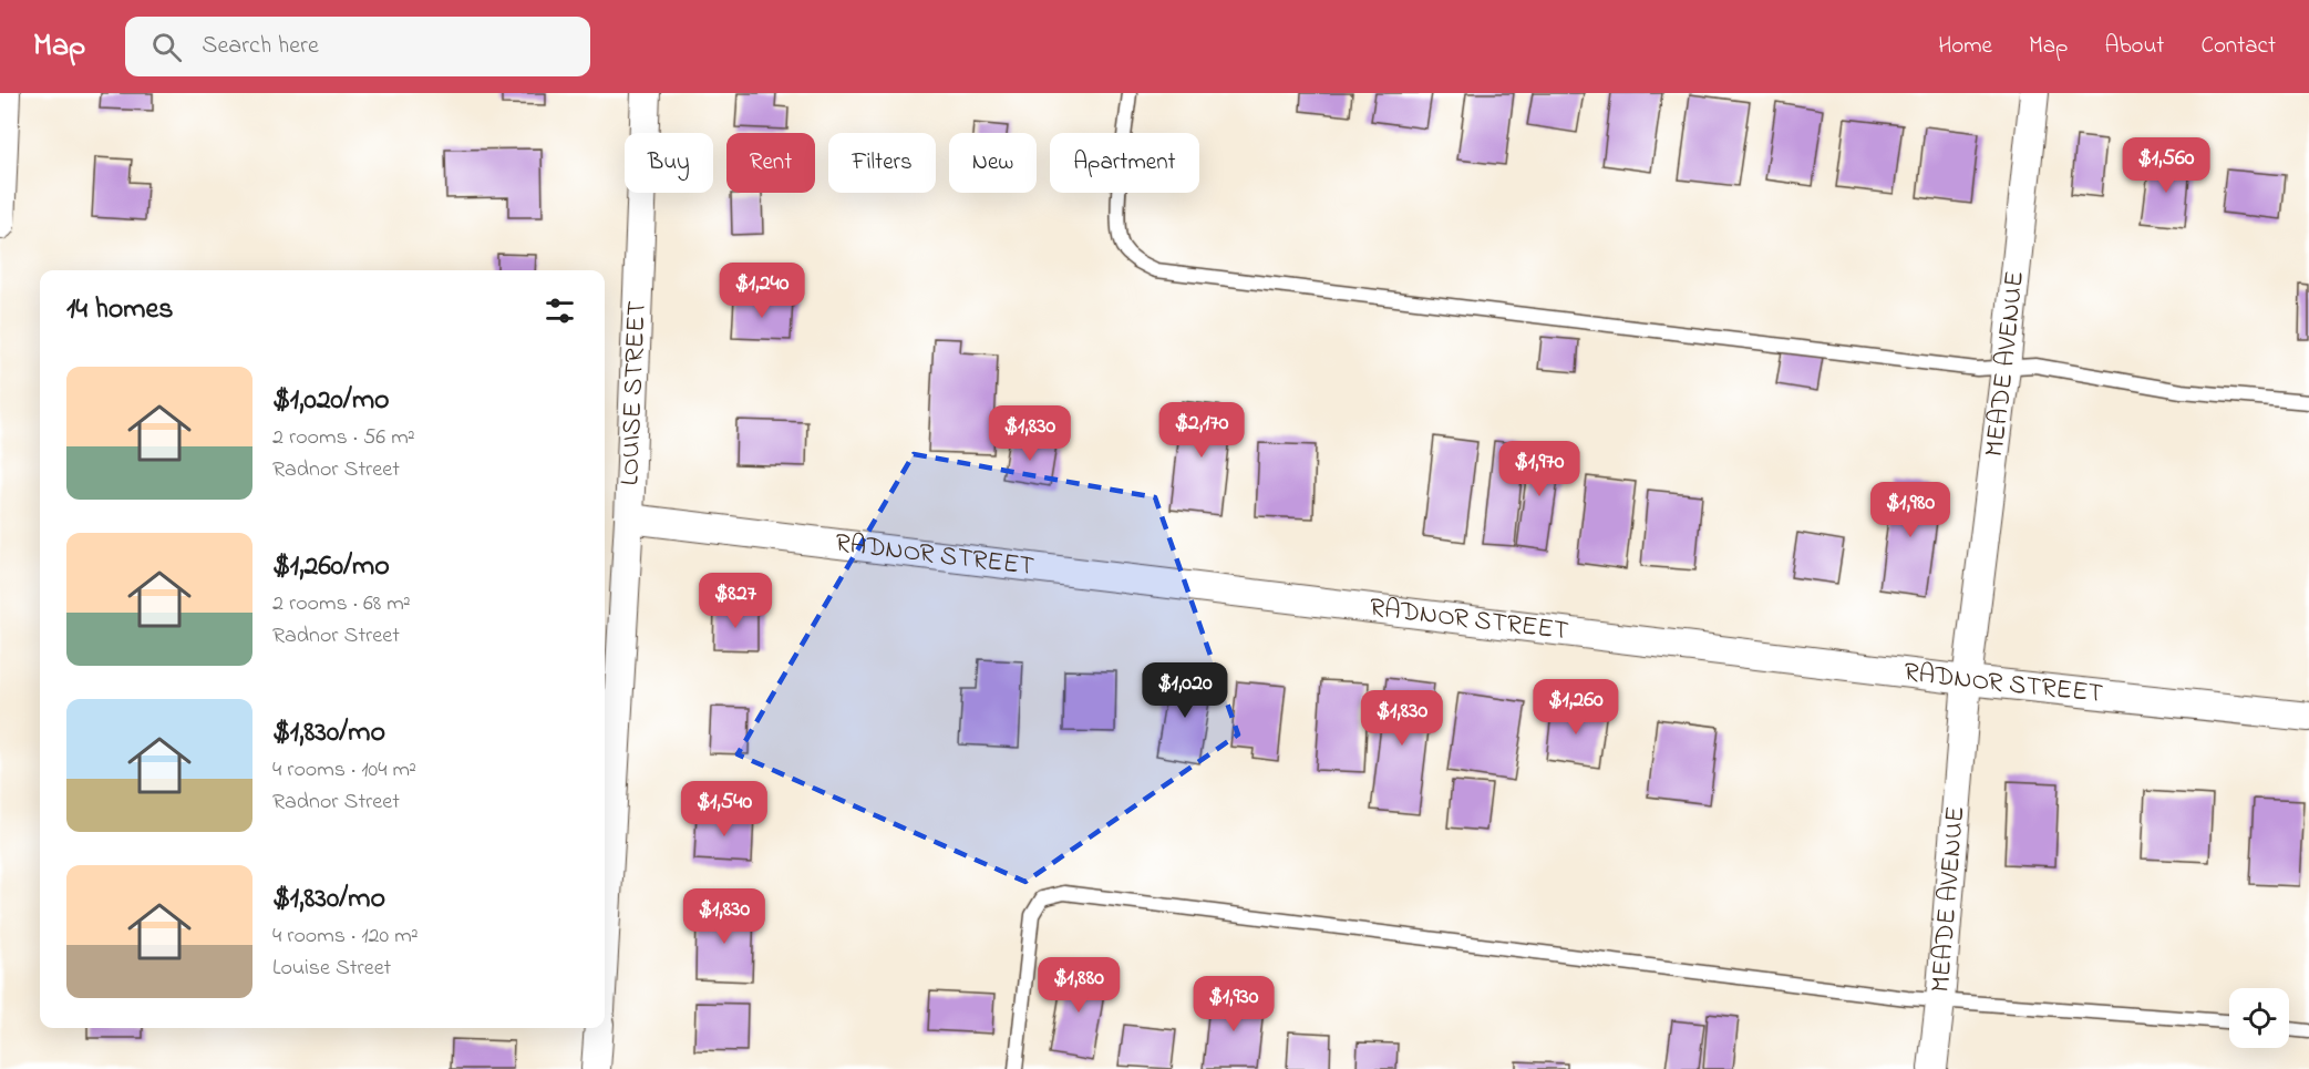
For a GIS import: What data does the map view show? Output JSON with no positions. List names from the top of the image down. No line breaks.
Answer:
{"streets":{"street":["MEADE AVENUE","LOUISE STREET","RADNOR STREET"]},"crossings":[["MEADE AVENUE","RADNOR STREET"],["LOUISE STREET","RADNOR STREET"]],"page":{"header":"Map","search":"Search here","nav":["Home","Map","About","Contact"],"chip":["Buy","Rent","Filters","New","Apartment"],"price":["$1,560","$1,240","$2,170","$1,830","$1,970","$1,980","$827","$1,020","$1,260","$1,830","$1,540","$1,830","$1,880","$1,930"],"heading":"14 homes","list":[{"name":"$1,020/mo","note":"2 rooms · 56 m² · Radnor Street"},{"name":"$1,260/mo","note":"2 rooms · 68 m² · Radnor Street"},{"name":"$1,830/mo","note":"4 rooms · 104 m² · Radnor Street"},{"name":"$1,830/mo","note":"4 rooms · 120 m² · Louise Street"}]}}
